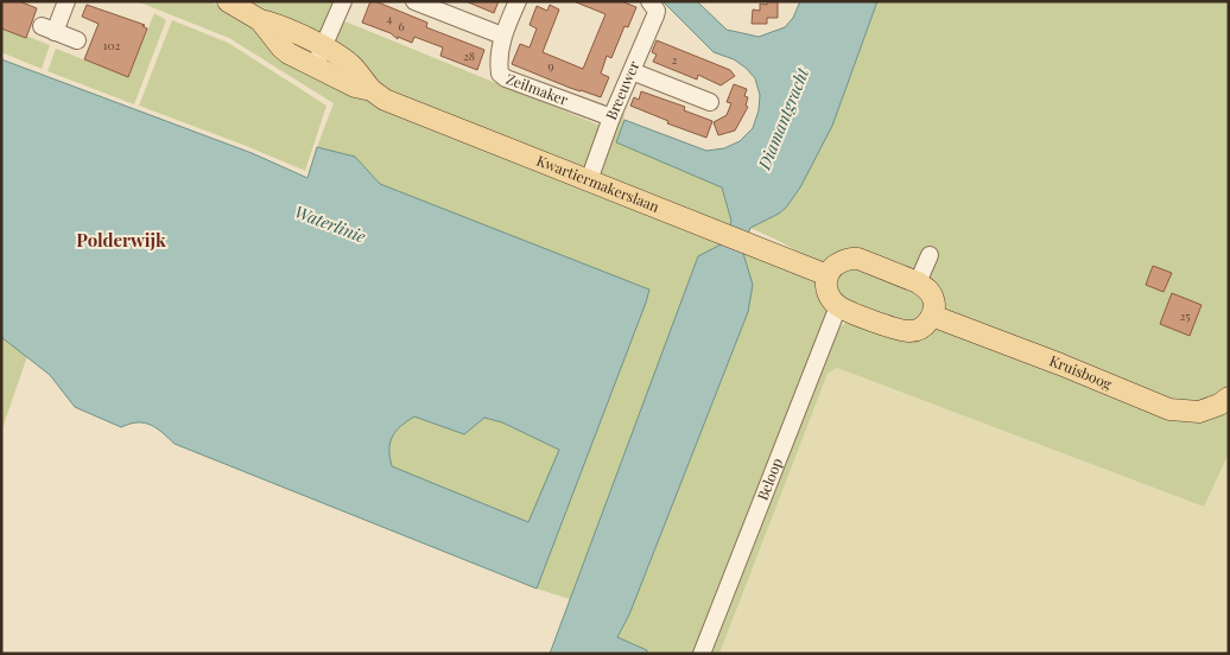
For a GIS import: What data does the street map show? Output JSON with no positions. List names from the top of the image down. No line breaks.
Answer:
{"streets":{"main road":["Kwartiermakerslaan","Kruisboog"],"street":["Zeilmaker","Breeuwer","Beloop"]},"crossings":[["Zeilmaker","Breeuwer"],["Breeuwer","Kwartiermakerslaan"]],"districts":["Polderwijk"],"water":["Diamantgracht","Waterlinie"],"house_numbers":["4","6","102","28","2","9","25"]}
